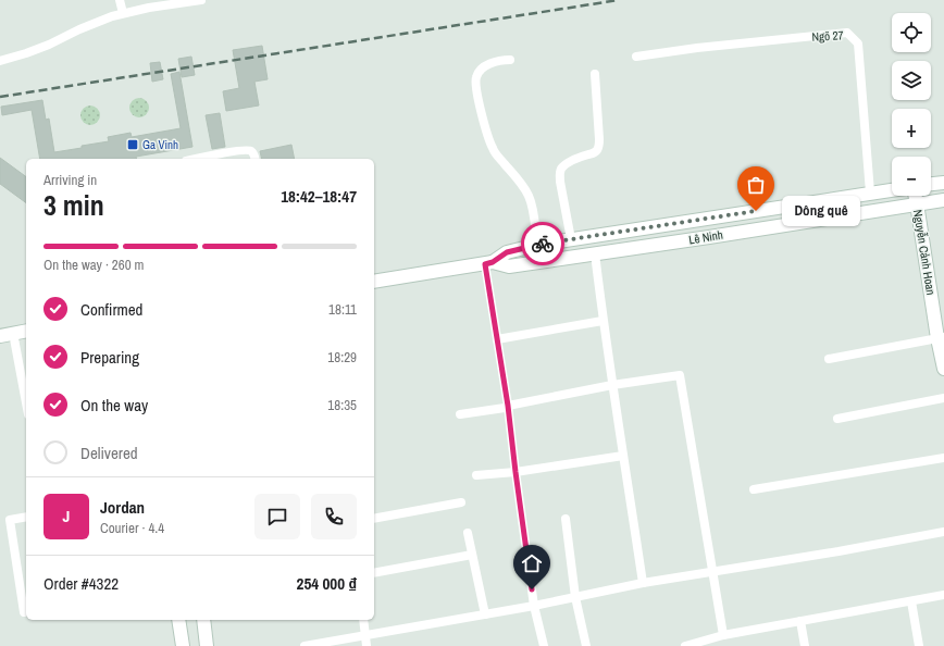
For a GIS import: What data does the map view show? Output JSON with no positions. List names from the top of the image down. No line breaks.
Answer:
{"streets":{"street":["Ngõ 27","Lê Ninh","Nguyễn Cảnh Hoan"]},"crossings":[["Ngõ 27","Lê Ninh"],["Lê Ninh","Nguyễn Cảnh Hoan"]],"places":{"transit":["Ga Vinh"],"other":["Dông quê"]},"page":{"map_buttons":["+","−"],"heading":["3 min","Arriving in","18:42–18:47"],"panel":["Jordan","Courier · 4.4","Order #4322","254 000 ₫"],"bubble":"Dông quê","bar":"On the way · 260 m","list":[["Confirmed","18:11"],["Preparing","18:29"],["On the way","18:35"],"Delivered"],"round":"J"}}
